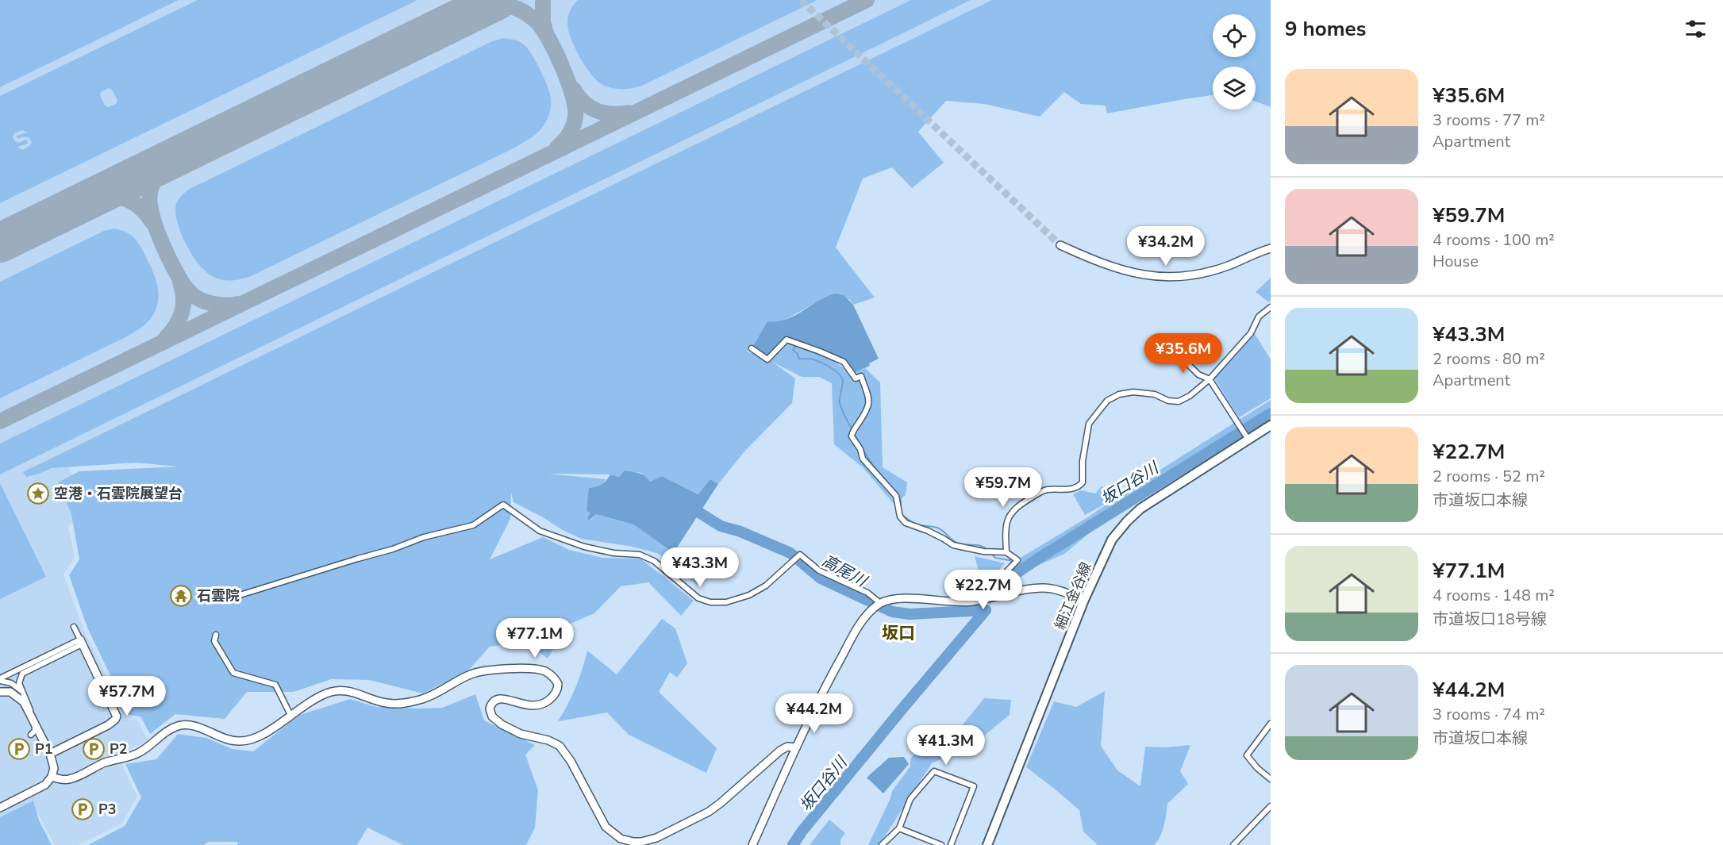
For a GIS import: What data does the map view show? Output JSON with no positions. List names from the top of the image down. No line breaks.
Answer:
{"streets":{"main road":["細江金谷線"]},"districts":["坂口"],"water":["坂口谷川","高尾川"],"places":{"place":["空港・石雲院展望台"],"temple":["石雲院"],"parking":["P1","P2","P3"]},"page":{"heading":"9 homes","list":[{"name":"¥35.6M","note":"3 rooms · 77 m² · Apartment"},{"name":"¥59.7M","note":"4 rooms · 100 m² · House"},{"name":"¥43.3M","note":"2 rooms · 80 m² · Apartment"},{"name":"¥22.7M","note":"2 rooms · 52 m² · 市道坂口本線"},{"name":"¥77.1M","note":"4 rooms · 148 m² · 市道坂口18号線"},{"name":"¥44.2M","note":"3 rooms · 74 m² · 市道坂口本線"}],"price":["¥34.2M","¥35.6M","¥59.7M","¥43.3M","¥22.7M","¥77.1M","¥57.7M","¥44.2M","¥41.3M"]}}
